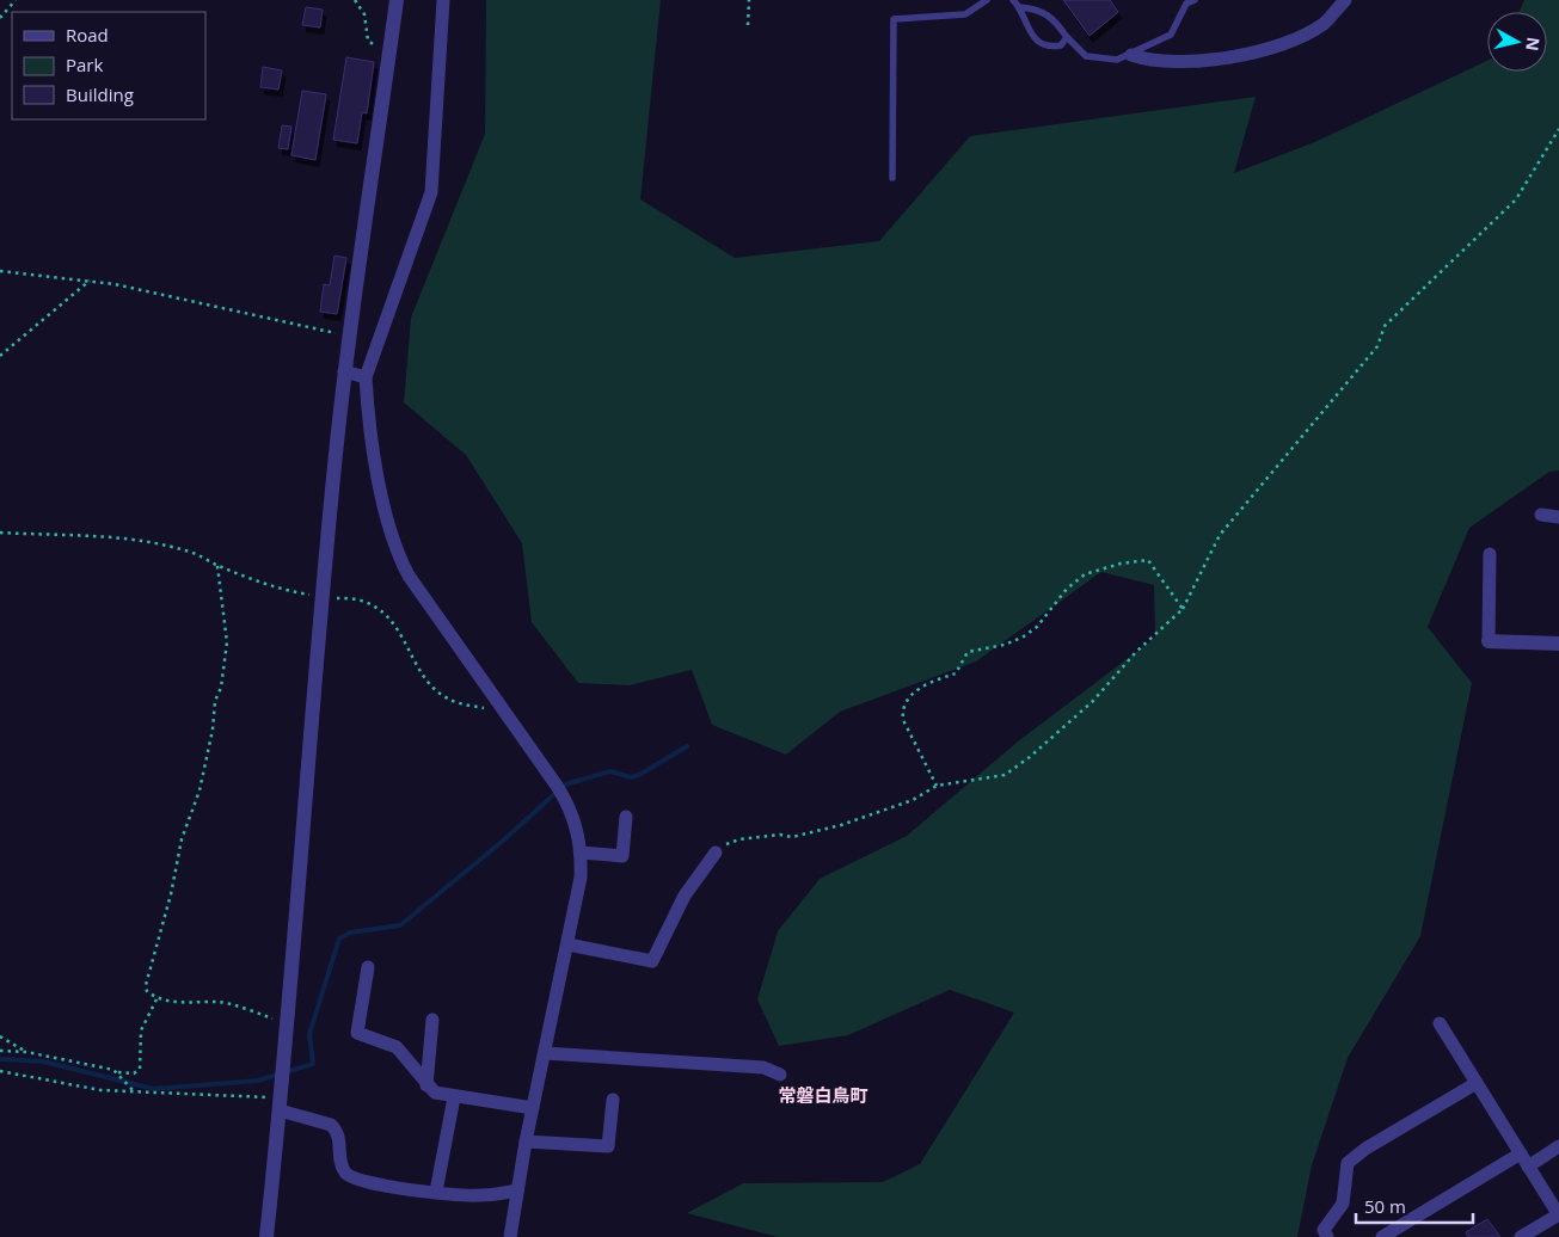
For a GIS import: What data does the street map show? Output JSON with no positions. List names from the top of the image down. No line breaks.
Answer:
{"districts":["常磐白鳥町"],"legend":["Road","Park","Building"],"scale_bar":"50 m","north":"right"}
